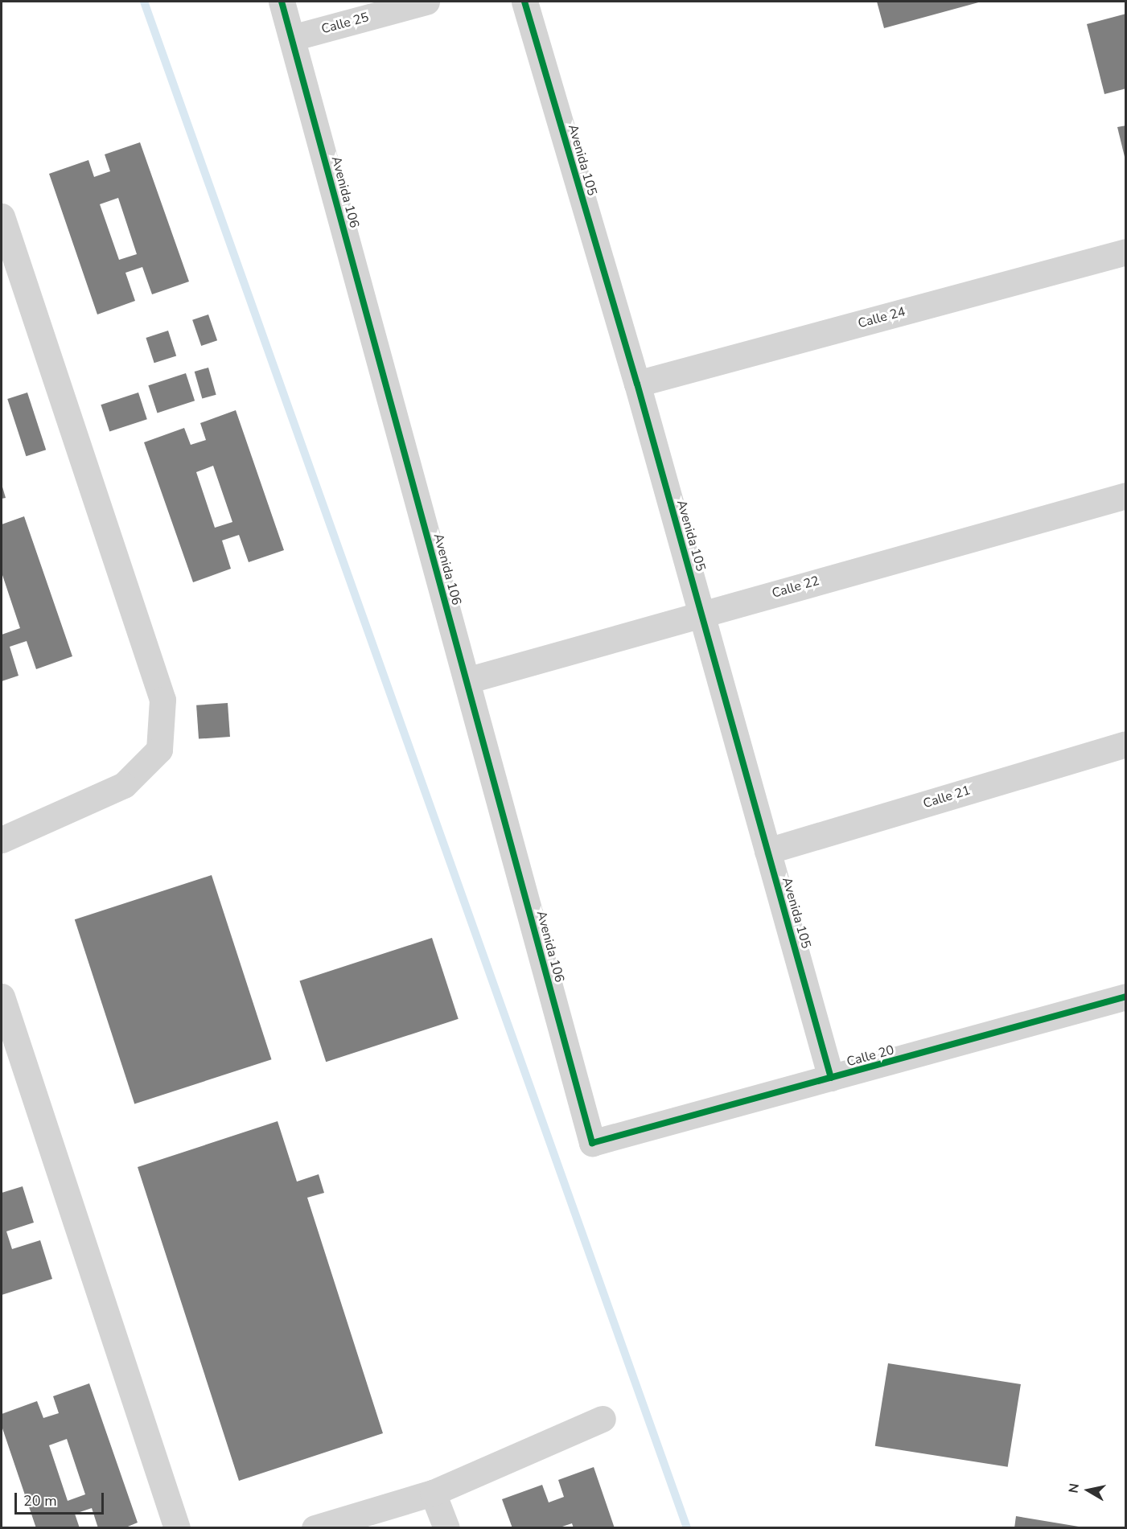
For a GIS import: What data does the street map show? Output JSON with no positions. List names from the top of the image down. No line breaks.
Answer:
{"streets":{"street":["Calle 25","Avenida 105","Avenida 106","Calle 24","Calle 22","Calle 21","Calle 20"]},"crossings":[["Calle 25","Avenida 106"],["Avenida 105","Calle 24"],["Avenida 105","Calle 22"],["Avenida 105","Calle 21"],["Avenida 105","Calle 20"],["Avenida 106","Calle 22"],["Avenida 106","Calle 20"]],"scale_bar":"20 m","north":"left"}
